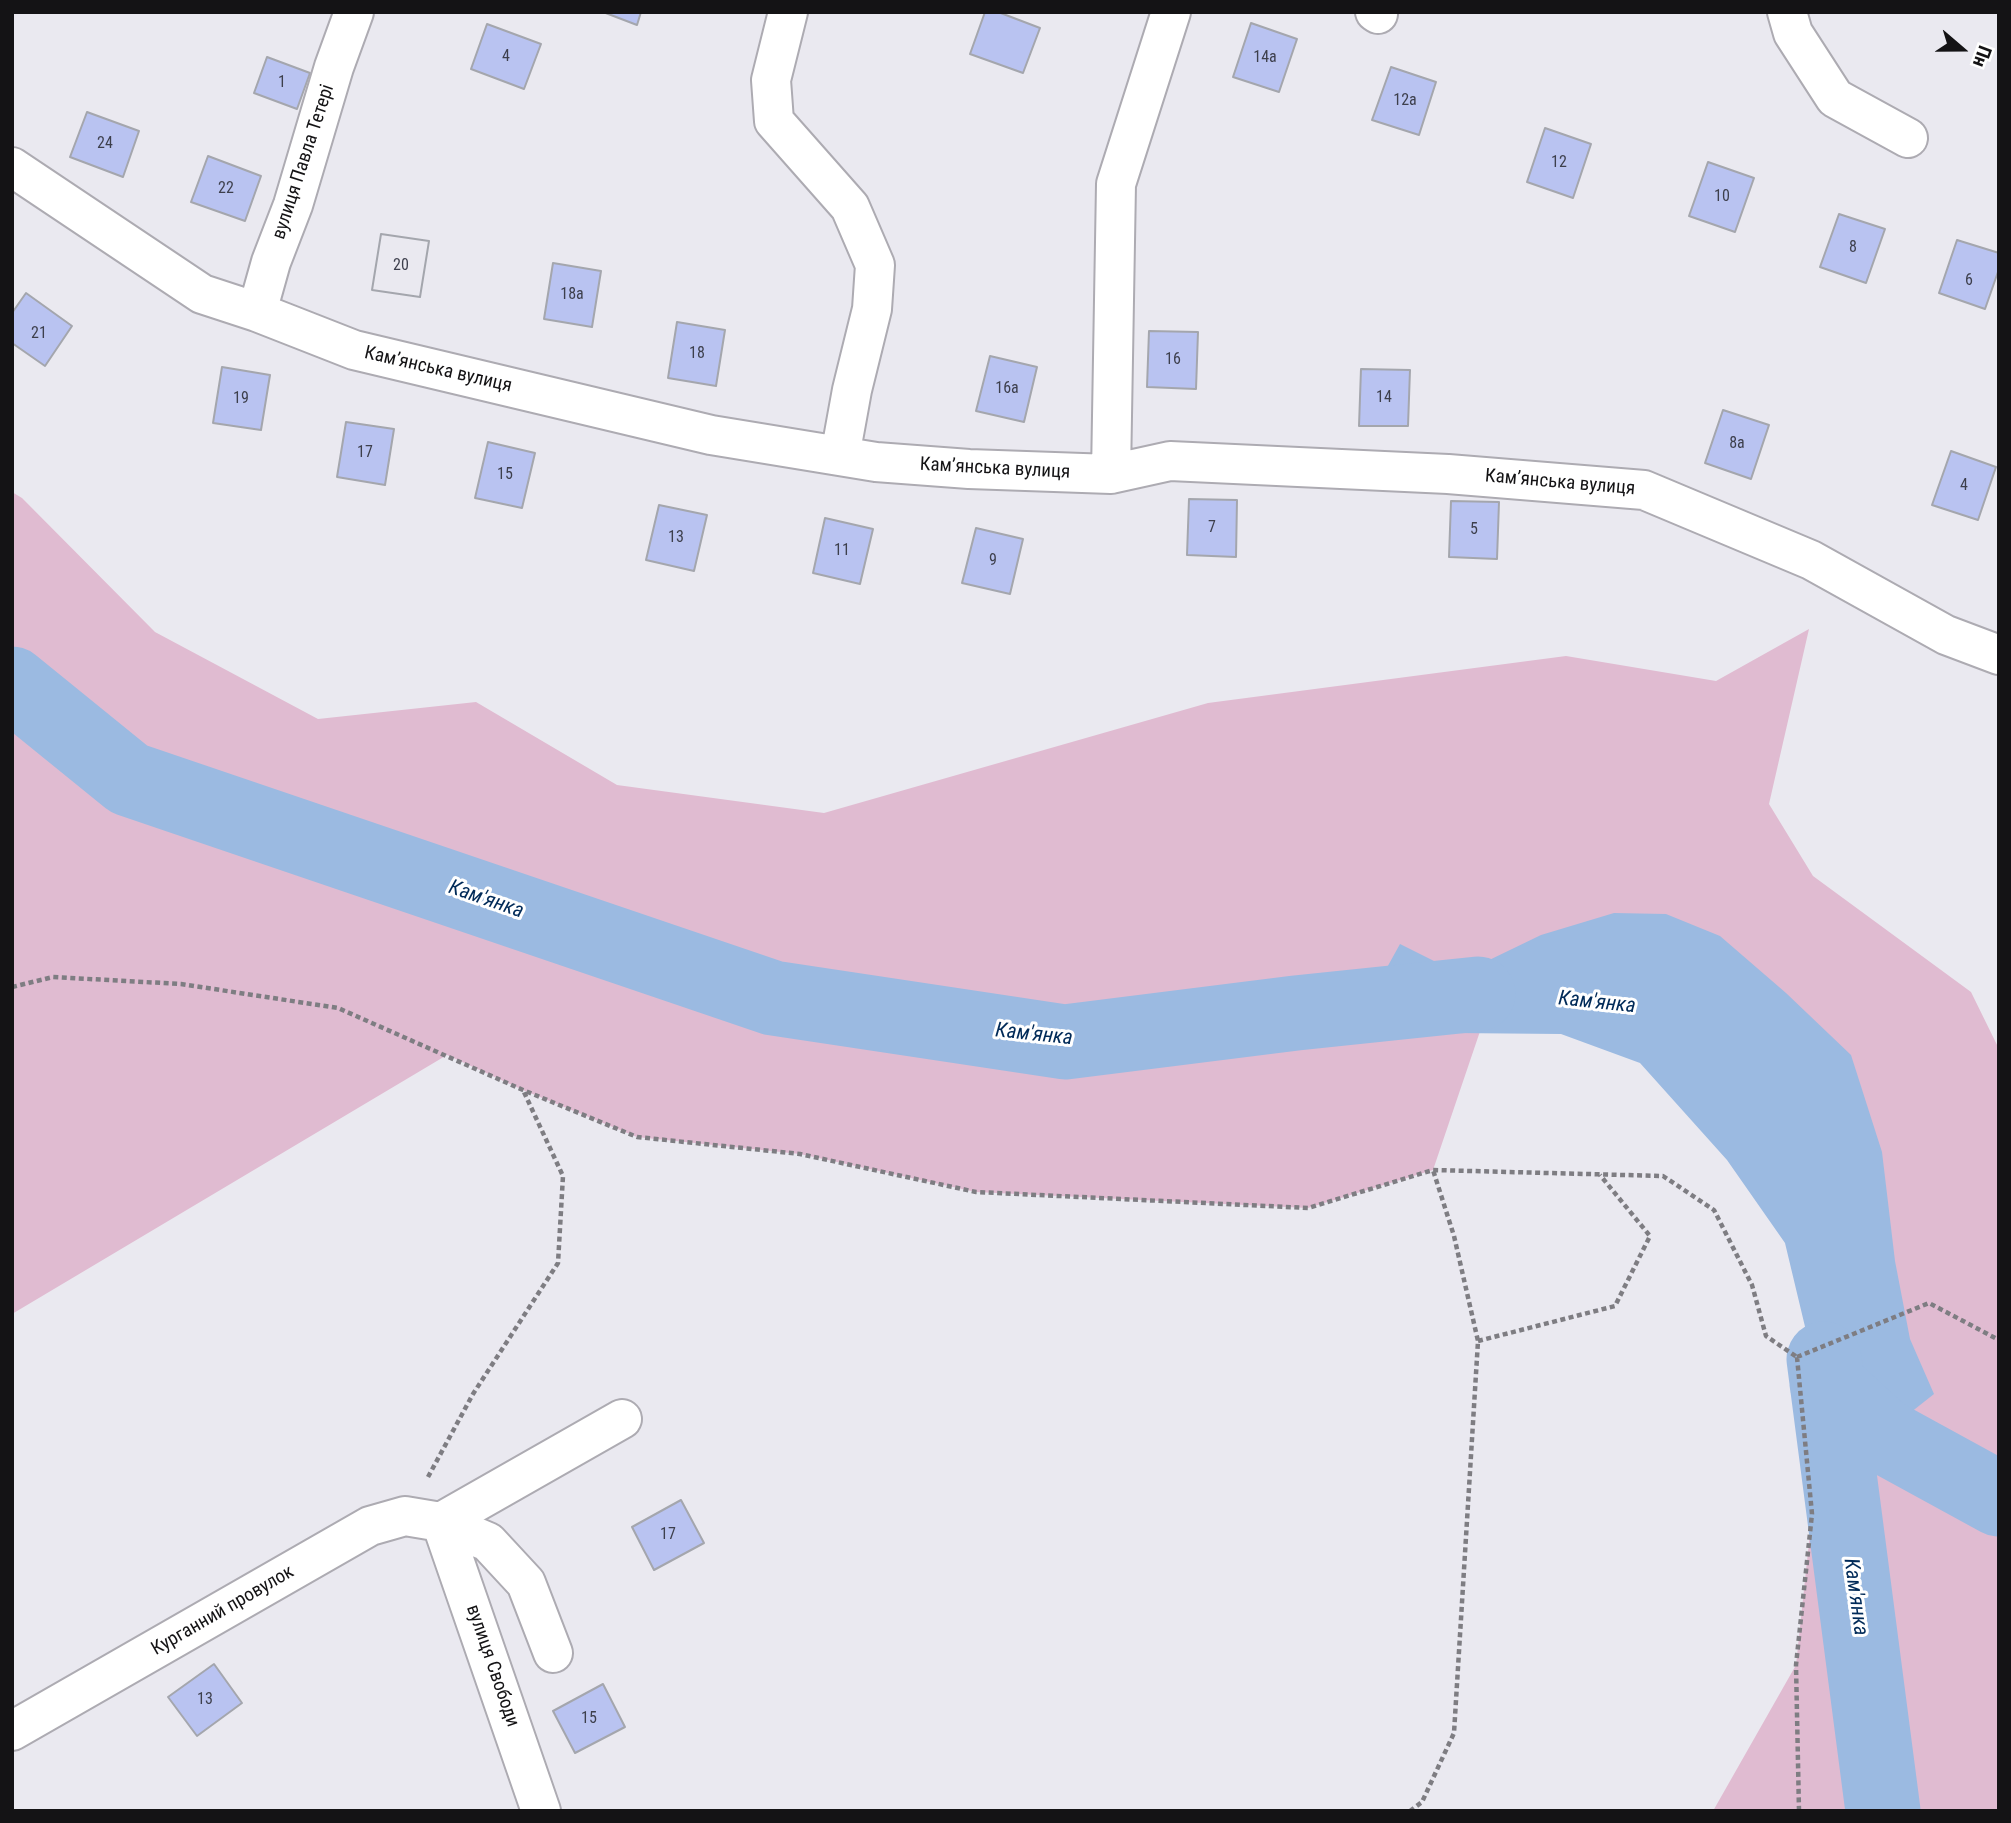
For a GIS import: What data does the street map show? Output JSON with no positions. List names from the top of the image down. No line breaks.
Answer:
{"streets":{"street":["вулиця Павла Тетері","Камʼянська вулиця","Курганний провулок","вулиця Свободи"]},"crossings":[["вулиця Павла Тетері","Камʼянська вулиця"],["Курганний провулок","вулиця Свободи"]],"water":["Кам'янка"],"house_numbers":["4","14а","1","12а","24","12","22","10","8","20","6","18а","21","18","16","16а","14","19","8а","17","15","4","7","5","13","11","9","17","13","15"],"north":"right"}
